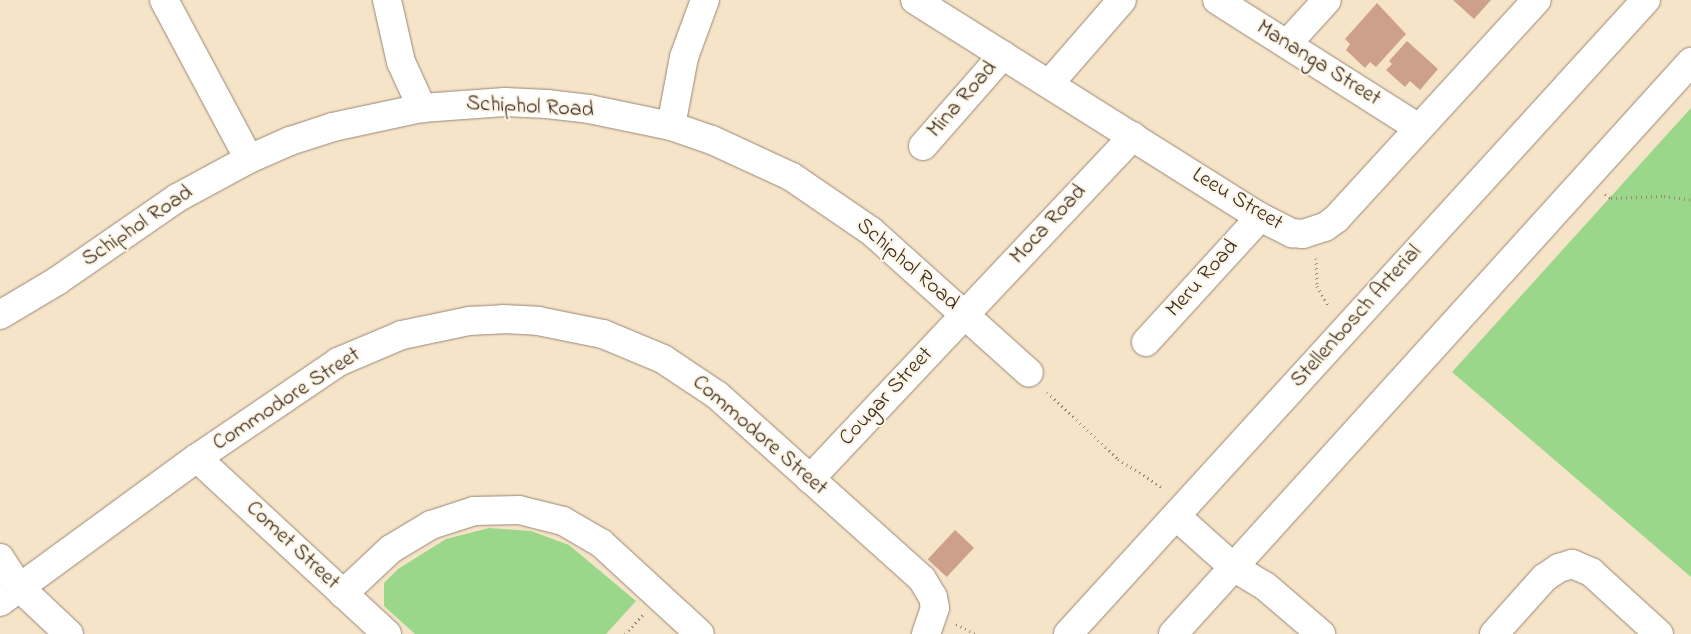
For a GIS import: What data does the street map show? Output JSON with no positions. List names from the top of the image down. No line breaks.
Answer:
{"streets":{"street":["Mananga Street","Mina Road","Schiphol Road","Leeu Street","Moca Road","Meru Road","Stellenbosch Arterial","Cougar Street","Commodore Street","Comet Street"]},"crossings":[["Mananga Street","Leeu Street"],["Mina Road","Leeu Street"],["Schiphol Road","Moca Road"],["Schiphol Road","Cougar Street"],["Leeu Street","Moca Road"],["Leeu Street","Meru Road"],["Moca Road","Cougar Street"],["Cougar Street","Commodore Street"],["Commodore Street","Comet Street"]]}
